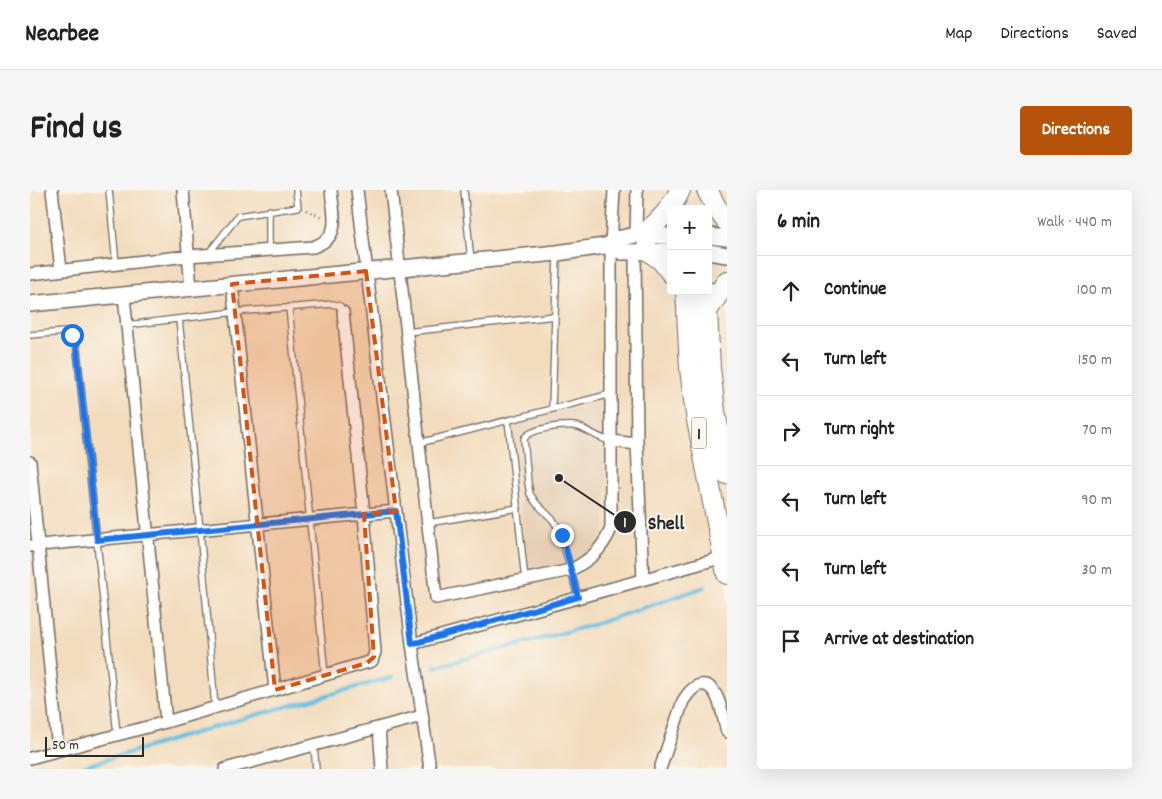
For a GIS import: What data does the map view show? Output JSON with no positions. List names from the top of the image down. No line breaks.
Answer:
{"streets":{"highway":["1"]},"places":["Shell"],"scale_bar":"50 m","page":{"header":"Nearbee","nav":["Map","Directions","Saved"],"title":"Find us","buttons":"Directions","heading":["6 min","Walk · 440 m"],"map_buttons":["+","−"],"list":[["Continue","100 m"],["Turn left","150 m"],["Turn right","70 m"],["Turn left","90 m"],["Turn left","30 m"],"Arrive at destination"],"scale":"50 m"}}
